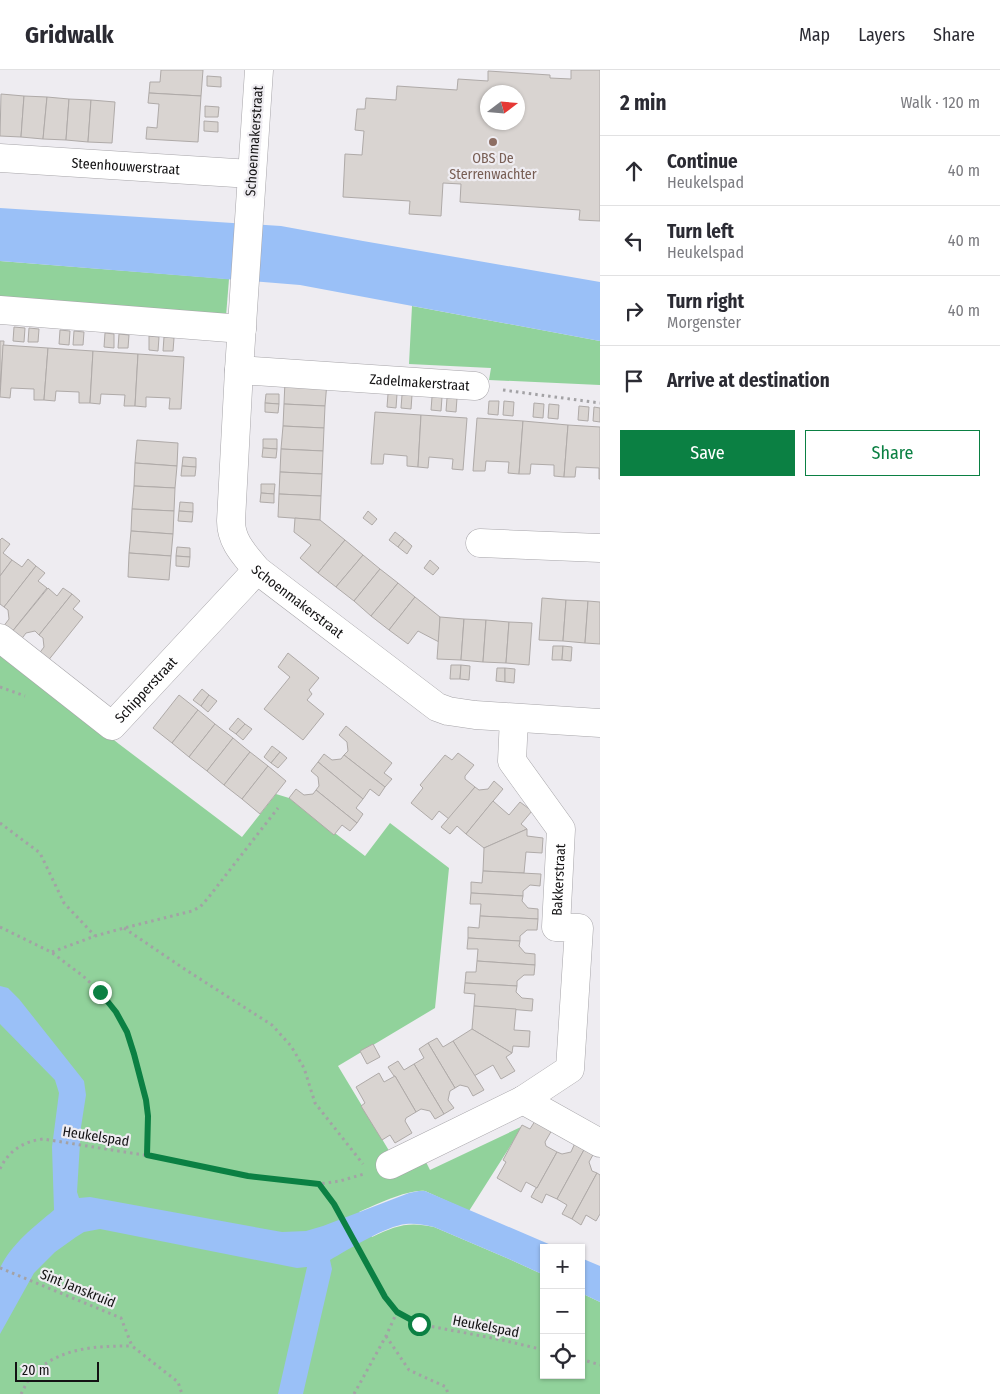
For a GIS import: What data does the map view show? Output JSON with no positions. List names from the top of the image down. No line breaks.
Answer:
{"streets":{"street":["Schoenmakerstraat","Steenhouwerstraat","Zadelmakerstraat","Schipperstraat","Bakkerstraat"],"path":["Heukelspad","Sint Janskruid"]},"crossings":[["Schoenmakerstraat","Steenhouwerstraat"],["Schoenmakerstraat","Zadelmakerstraat"],["Schoenmakerstraat","Schipperstraat"],["Schoenmakerstraat","Bakkerstraat"],["Bakkerstraat","Heukelspad"]],"places":["OBS De Sterrenwachter"],"scale_bar":"20 m","north":"right","page":{"header":"Gridwalk","nav":["Map","Layers","Share"],"heading":["2 min","Walk · 120 m"],"list":[["Continue","Heukelspad","40 m"],["Turn left","Heukelspad","40 m"],["Turn right","Morgenster","40 m"],"Arrive at destination"],"buttons":["Save","Share"],"map_buttons":["+","−"],"scale":"20 m"}}
